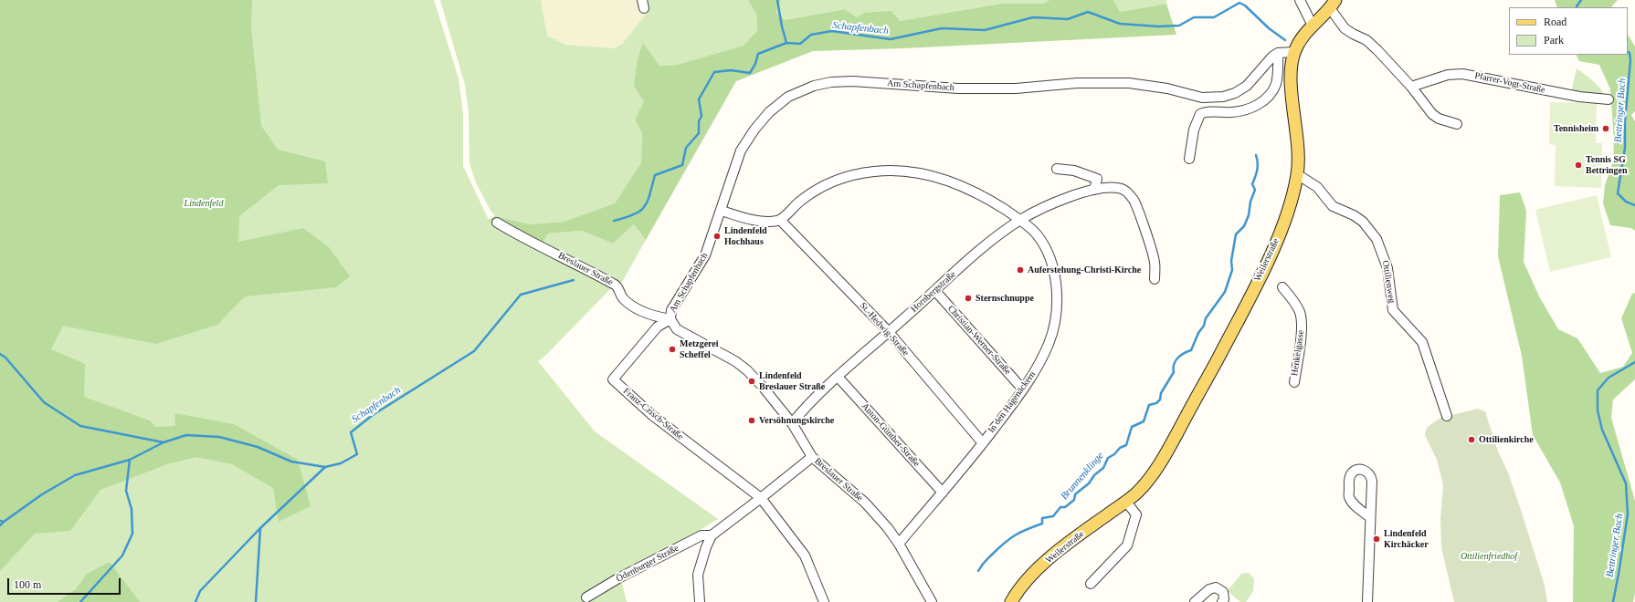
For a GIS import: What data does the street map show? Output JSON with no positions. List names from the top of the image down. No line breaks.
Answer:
{"streets":{"main road":["Weilerstraße"],"street":["Pfarrer-Vogt-Straße","Am Schapfenbach","Breslauer Straße","Ottilienweg","Hornbergstraße","St.-Hedwig-Straße","Christian-Werner-Straße","Henkelgasse","In den Hagenäckern","Franz-Czisch-Straße","Anton-Günther-Straße","Ödenburger Straße"]},"crossings":[["Am Schapfenbach","Breslauer Straße"],["Am Schapfenbach","Franz-Czisch-Straße"],["Weilerstraße","Ottilienweg"],["Breslauer Straße","Hornbergstraße"],["Breslauer Straße","In den Hagenäckern"],["Breslauer Straße","Franz-Czisch-Straße"],["Hornbergstraße","St.-Hedwig-Straße"],["Hornbergstraße","Christian-Werner-Straße"],["Hornbergstraße","In den Hagenäckern"],["Hornbergstraße","Anton-Günther-Straße"],["St.-Hedwig-Straße","In den Hagenäckern"],["Christian-Werner-Straße","In den Hagenäckern"],["In den Hagenäckern","Anton-Günther-Straße"]],"water":["Schapfenbach","Bettringer Bach","Brunnenklinge"],"parks":["Lindenfeld","Ottilienfriedhof"],"places":["Tennisheim","Tennis SG Bettringen","Lindenfeld Hochhaus","Auferstehung-Christi-Kirche","Sternschnuppe","Metzgerei Scheffel","Lindenfeld Breslauer Straße","Versöhnungskirche","Ottilienkirche","Lindenfeld Kirchäcker"],"legend":["Road","Park"],"scale_bar":"100 m"}
